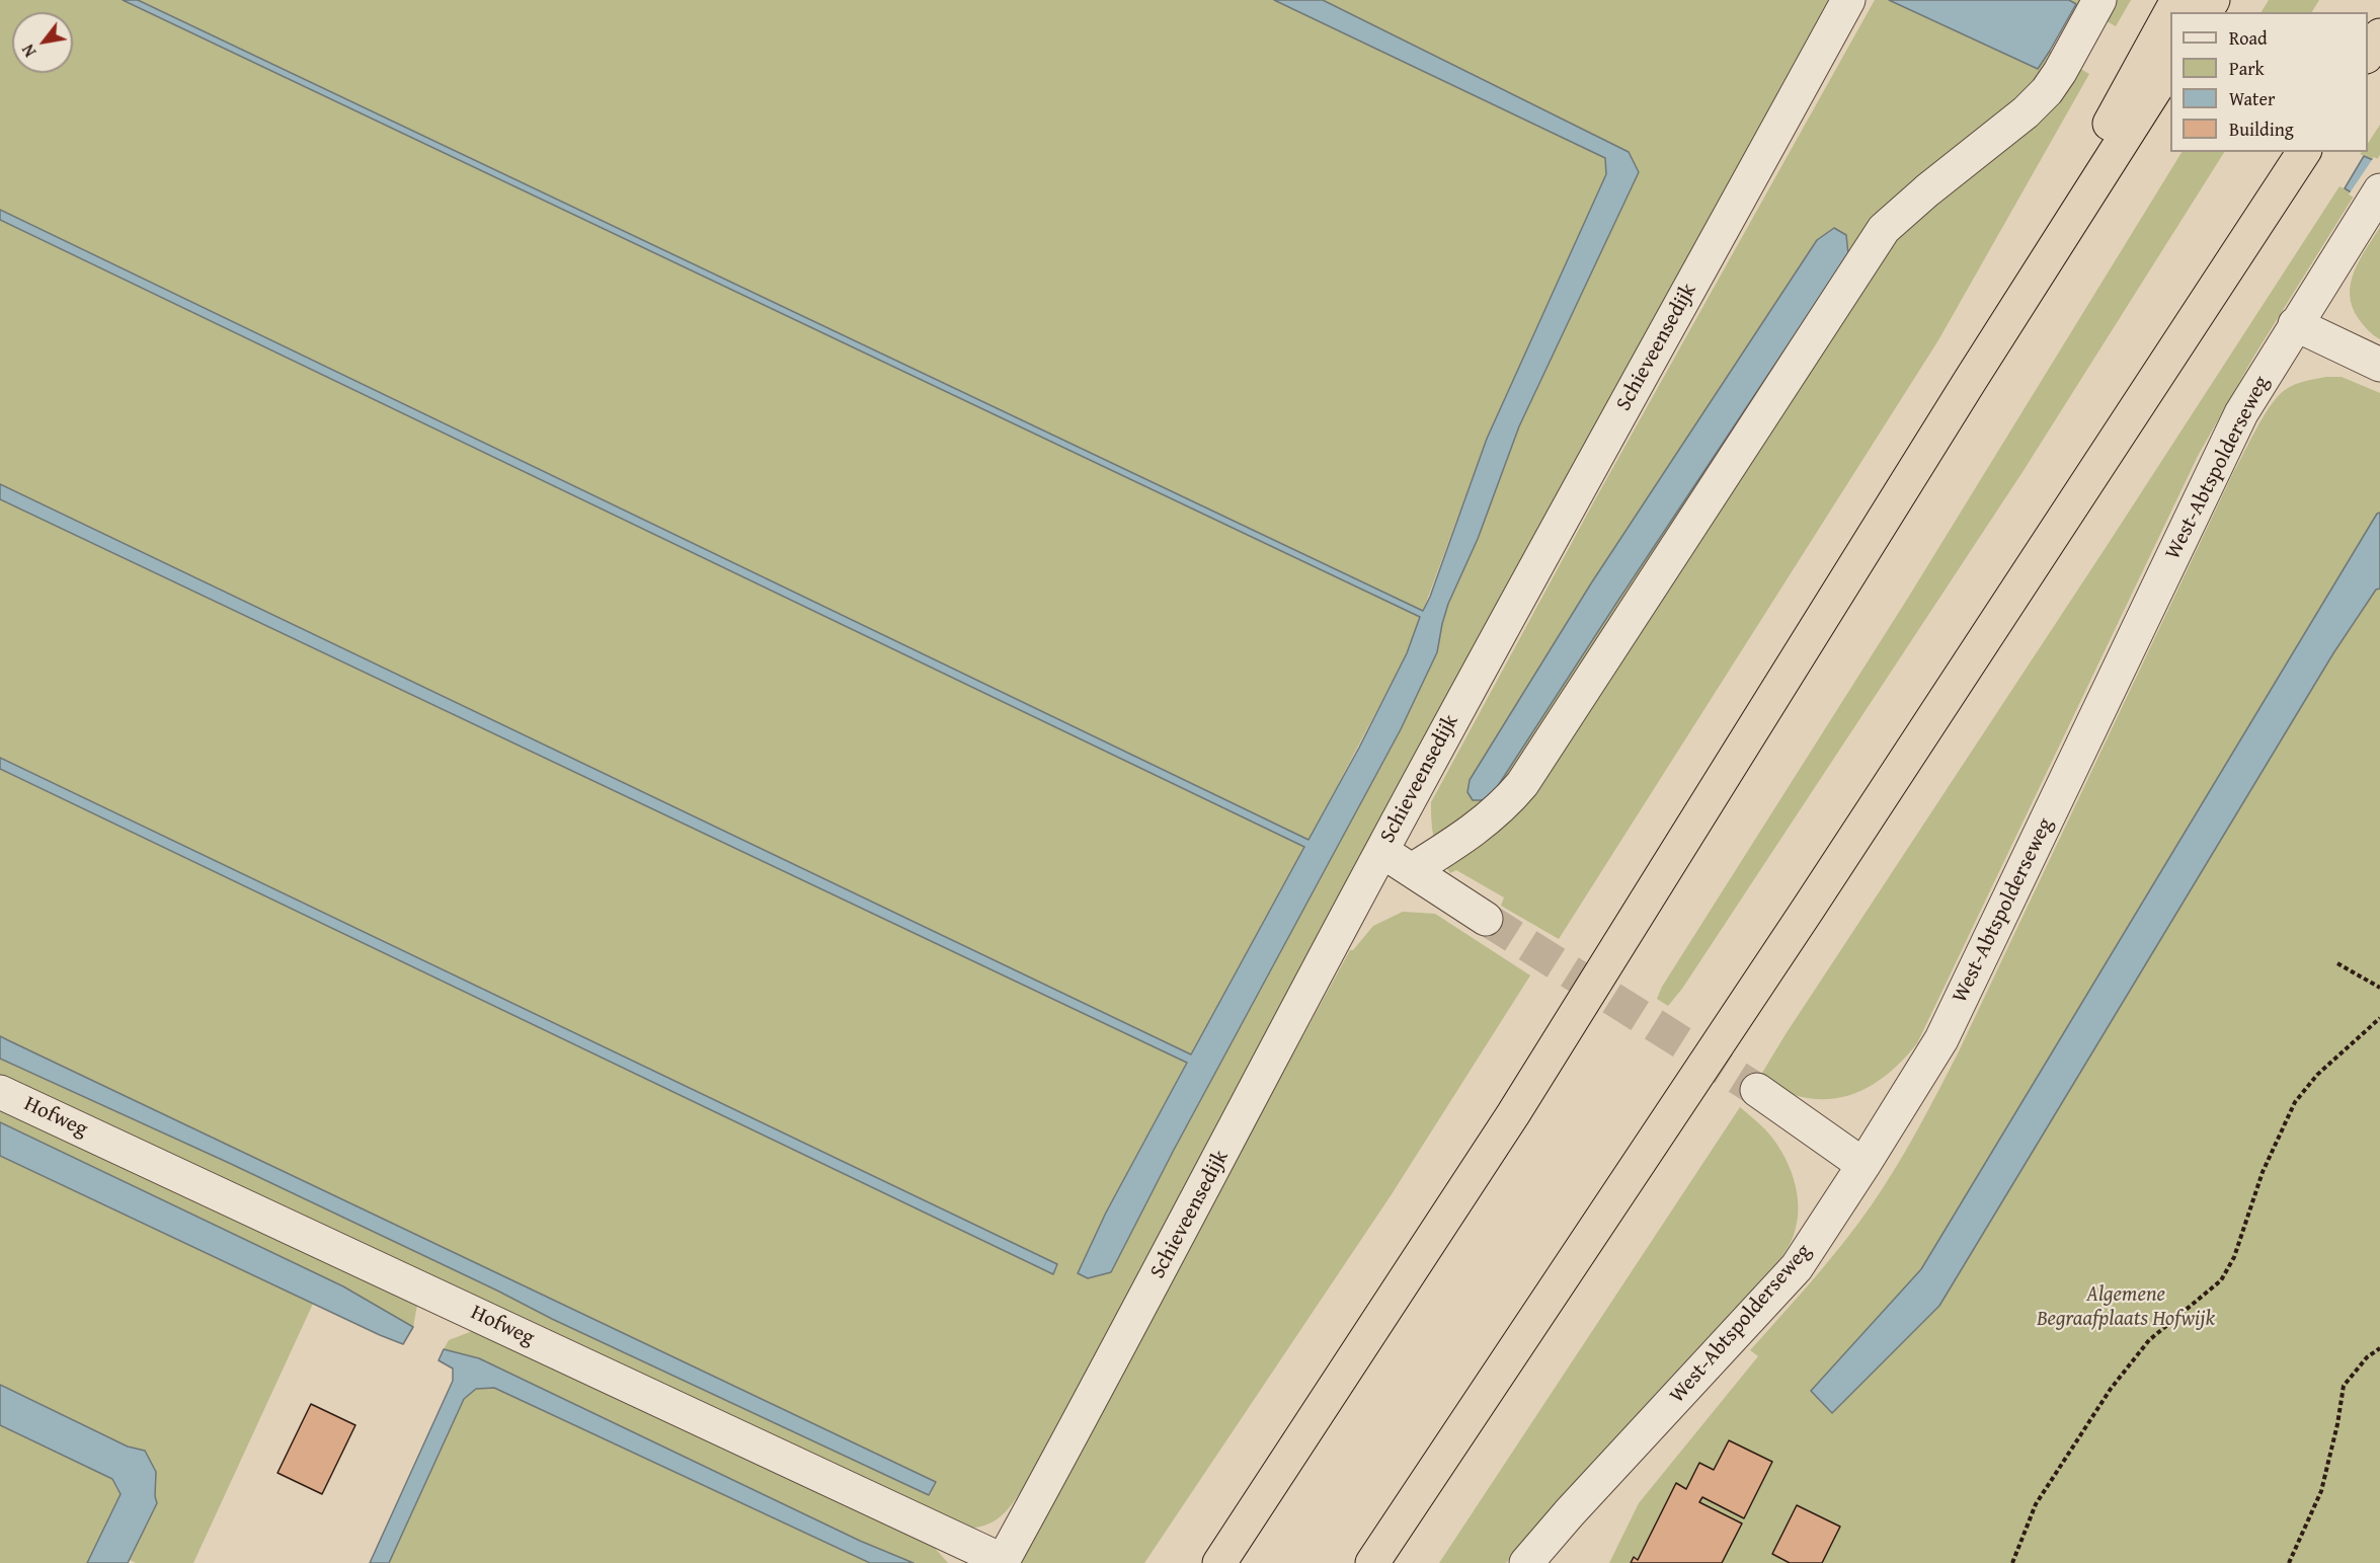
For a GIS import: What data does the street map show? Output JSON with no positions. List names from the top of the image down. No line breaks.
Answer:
{"streets":{"street":["Schieveensedijk","West-Abtspolderseweg","Hofweg"]},"crossings":[["Schieveensedijk","Hofweg"]],"parks":["Algemene Begraafplaats Hofwijk"],"legend":["Road","Park","Water","Building"],"north":"bottom left"}
